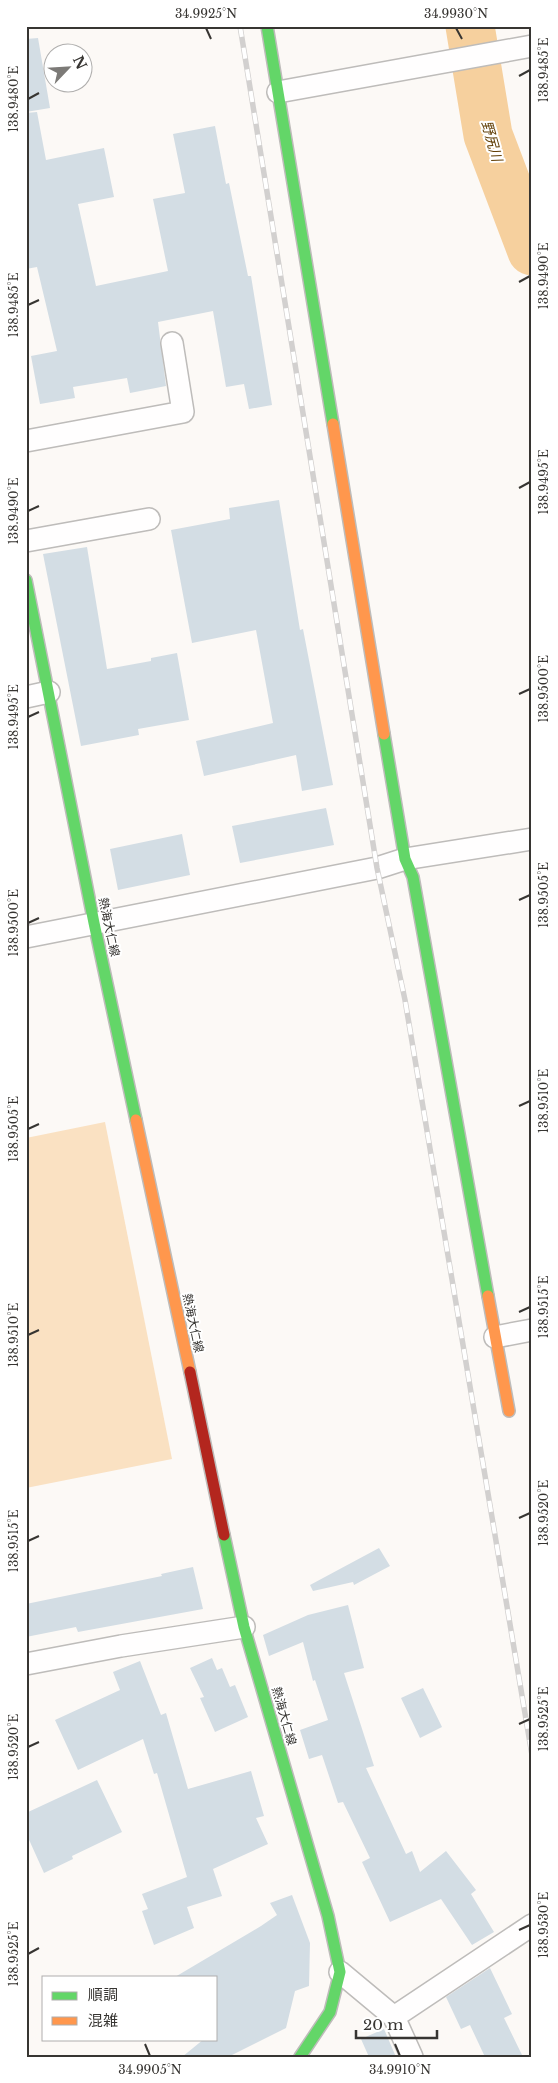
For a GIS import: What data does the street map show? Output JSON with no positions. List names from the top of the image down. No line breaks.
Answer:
{"streets":{"main road":["熱海大仁線"]},"water":["野尻川"],"legend":["順調","混雑"],"scale_bar":"20 m","north":"top right","coordinates":["34.9925°N","34.9930°N","138.9485°E","138.9480°E","138.9490°E","138.9495°E","138.9500°E","138.9505°E","138.9510°E","138.9515°E","138.9520°E","138.9525°E","138.9530°E","34.9905°N","34.9910°N"]}
